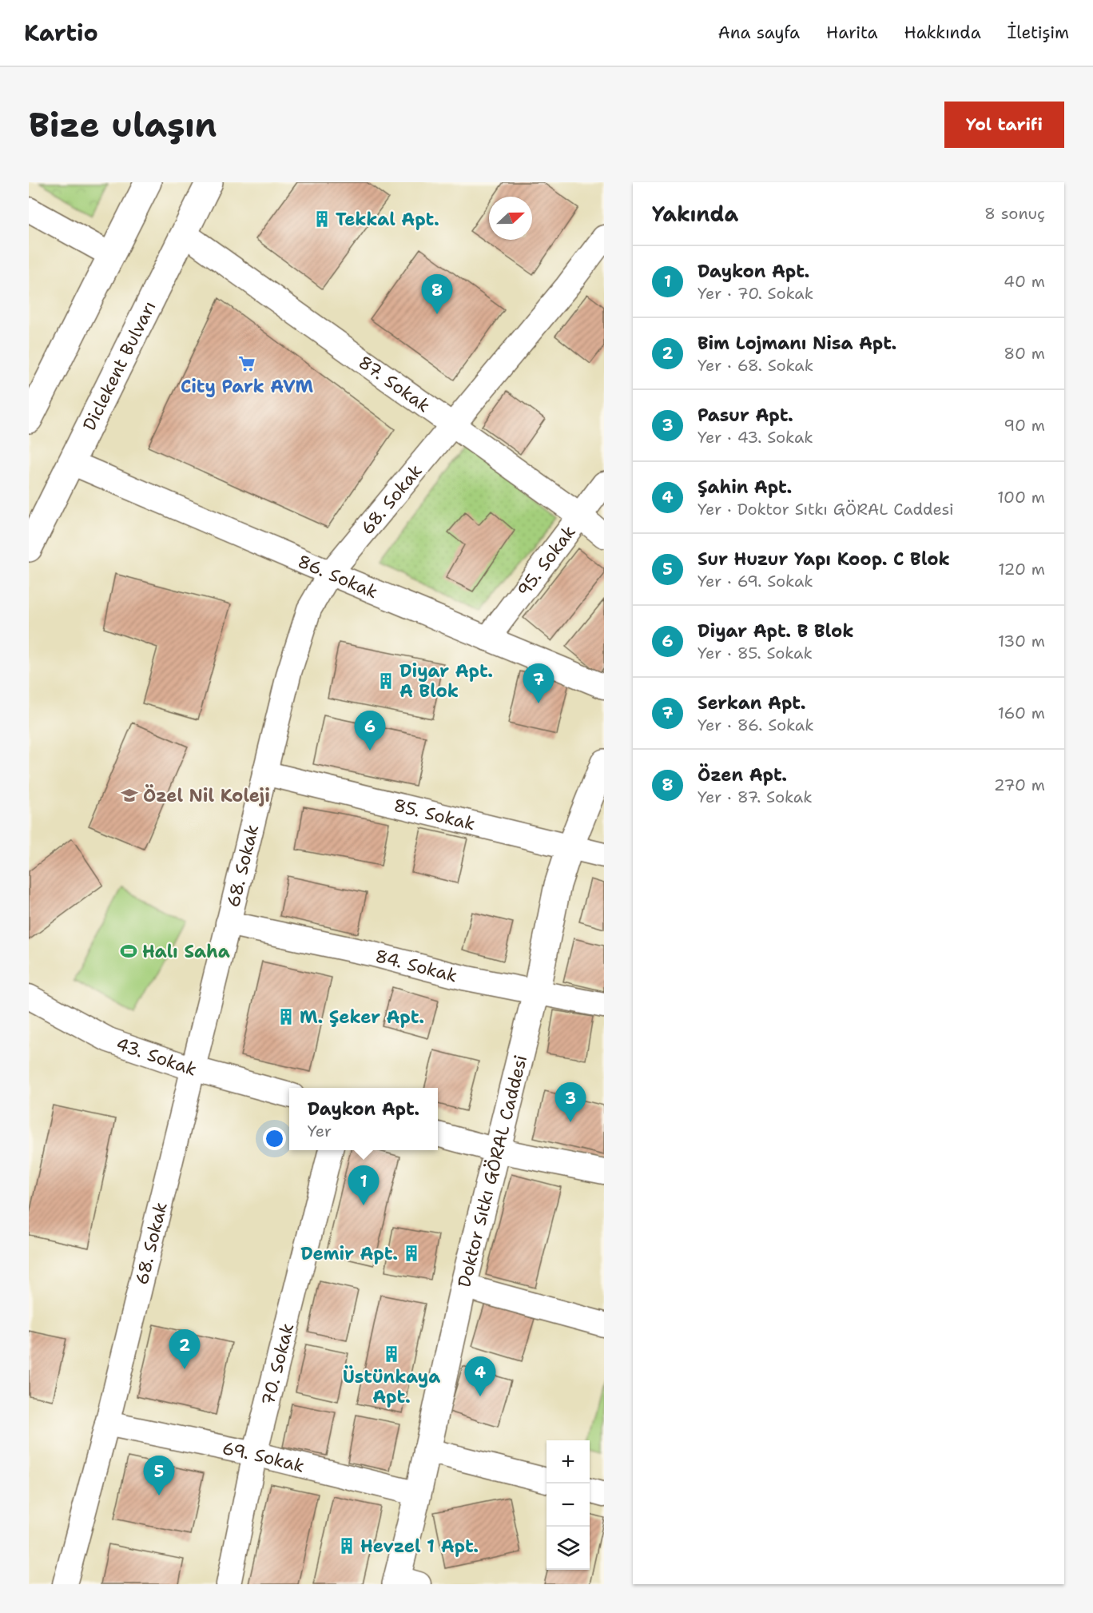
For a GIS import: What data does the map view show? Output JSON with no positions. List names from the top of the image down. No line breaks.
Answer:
{"streets":{"street":["Diclekent Bulvarı","87. Sokak","68. Sokak","95. Sokak","86. Sokak","85. Sokak","84. Sokak","43. Sokak","Doktor Sıtkı GÖRAL Caddesi","70. Sokak","69. Sokak"]},"crossings":[["Diclekent Bulvarı","87. Sokak"],["Diclekent Bulvarı","86. Sokak"],["87. Sokak","68. Sokak"],["87. Sokak","95. Sokak"],["68. Sokak","86. Sokak"],["68. Sokak","85. Sokak"],["68. Sokak","84. Sokak"],["68. Sokak","43. Sokak"],["68. Sokak","69. Sokak"],["95. Sokak","86. Sokak"],["85. Sokak","Doktor Sıtkı GÖRAL Caddesi"],["84. Sokak","Doktor Sıtkı GÖRAL Caddesi"],["Doktor Sıtkı GÖRAL Caddesi","69. Sokak"],["70. Sokak","69. Sokak"]],"places":{"building":["Tekkal Apt.","Diyar Apt. A Blok","M. Şeker Apt.","Demir Apt.","Üstünkaya Apt.","Hevzel 1 Apt."],"supermarket":["City Park AVM"],"school or university":["Özel Nil Koleji"],"sports":["Halı Saha"]},"north":"right","page":{"header":"Kartio","nav":["Ana sayfa","Harita","Hakkında","İletişim"],"buttons":"Yol tarifi","title":"Bize ulaşın","heading":["Yakında","8 sonuç"],"list":[{"mark":"1","name":"Daykon Apt.","note":"Yer · 70. Sokak","value":"40 m"},{"mark":"2","name":"Bim Lojmanı Nisa Apt.","note":"Yer · 68. Sokak","value":"80 m"},{"mark":"3","name":"Pasur Apt.","note":"Yer · 43. Sokak","value":"90 m"},{"mark":"4","name":"Şahin Apt.","note":"Yer · Doktor Sıtkı GÖRAL Caddesi","value":"100 m"},{"mark":"5","name":"Sur Huzur Yapı Koop. C Blok","note":"Yer · 69. Sokak","value":"120 m"},{"mark":"6","name":"Diyar Apt. B Blok","note":"Yer · 85. Sokak","value":"130 m"},{"mark":"7","name":"Serkan Apt.","note":"Yer · 86. Sokak","value":"160 m"},{"mark":"8","name":"Özen Apt.","note":"Yer · 87. Sokak","value":"270 m"}],"pins":["8","7","6","3","1","2","4","5"],"popup":["Daykon Apt.","Yer"],"map_buttons":["+","−"]}}
